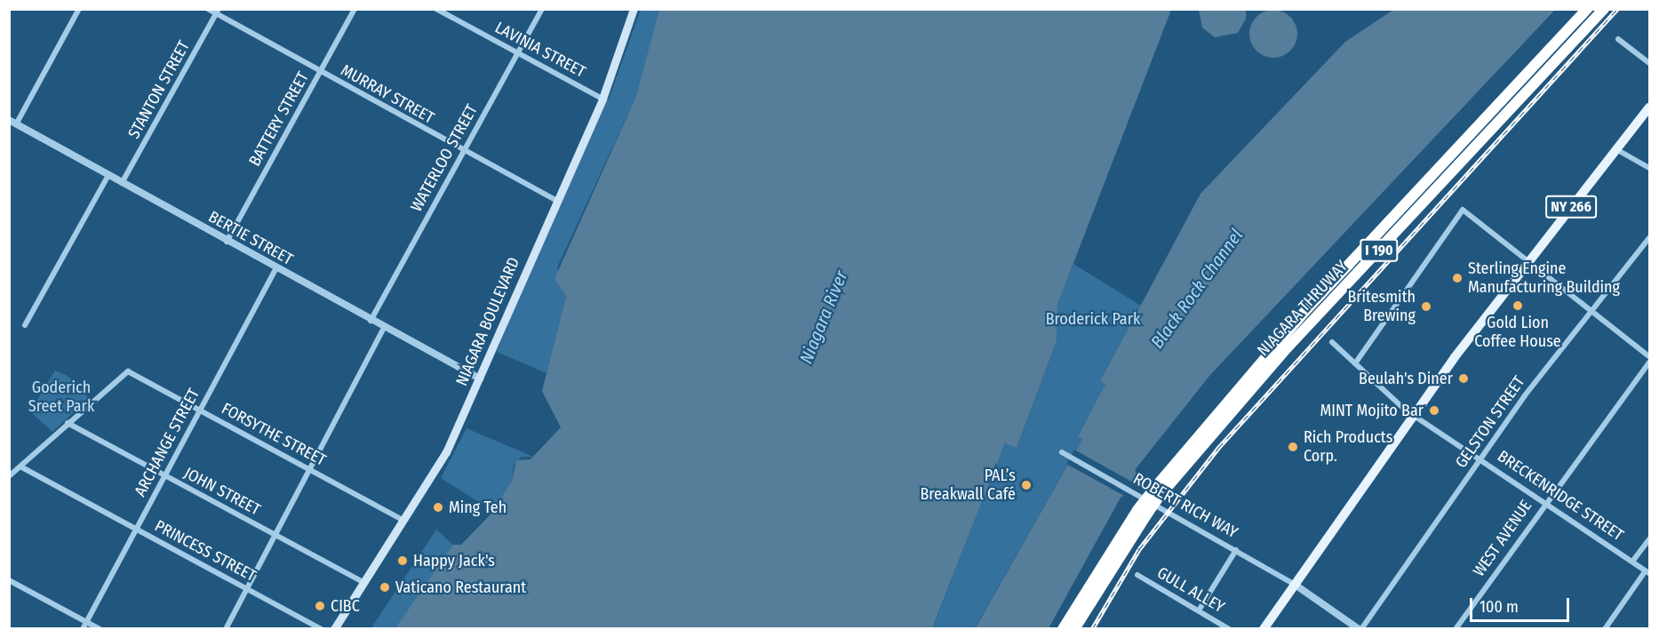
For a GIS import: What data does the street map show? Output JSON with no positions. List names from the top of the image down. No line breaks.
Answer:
{"streets":{"highway":["I 190","NIAGARA THRUWAY"],"main road":["NY 266","NIAGARA BOULEVARD"],"street":["LAVINIA STREET","STANTON STREET","MURRAY STREET","BATTERY STREET","WATERLOO STREET","BERTIE STREET","GELSTON STREET","FORSYTHE STREET","ARCHANGE STREET","JOHN STREET","BRECKENRIDGE STREET","ROBERT RICH WAY","WEST AVENUE","PRINCESS STREET","GULL ALLEY"]},"crossings":[["LAVINIA STREET","WATERLOO STREET"],["LAVINIA STREET","NIAGARA BOULEVARD"],["STANTON STREET","MURRAY STREET"],["STANTON STREET","BERTIE STREET"],["MURRAY STREET","BATTERY STREET"],["MURRAY STREET","WATERLOO STREET"],["MURRAY STREET","NIAGARA BOULEVARD"],["BATTERY STREET","BERTIE STREET"],["WATERLOO STREET","BERTIE STREET"],["NY 266","BRECKENRIDGE STREET"],["NY 266","ROBERT RICH WAY"],["BERTIE STREET","NIAGARA BOULEVARD"],["BERTIE STREET","ARCHANGE STREET"],["NIAGARA BOULEVARD","FORSYTHE STREET"],["NIAGARA BOULEVARD","JOHN STREET"],["GELSTON STREET","BRECKENRIDGE STREET"],["FORSYTHE STREET","ARCHANGE STREET"],["FORSYTHE STREET","JOHN STREET"],["ARCHANGE STREET","JOHN STREET"],["ARCHANGE STREET","PRINCESS STREET"],["BRECKENRIDGE STREET","WEST AVENUE"]],"water":["Black Rock Channel","Niagara River"],"parks":["Broderick Park","Goderich Sreet Park"],"places":["Sterling Engine Manufacturing Building","Gold Lion Coffee House","Britesmith Brewing","Beulah's Diner","MINT Mojito Bar","Rich Products Corp.","PAL’s Breakwall Café","Ming Teh","Happy Jack's","Vaticano Restaurant","CIBC"],"scale_bar":"100 m"}
